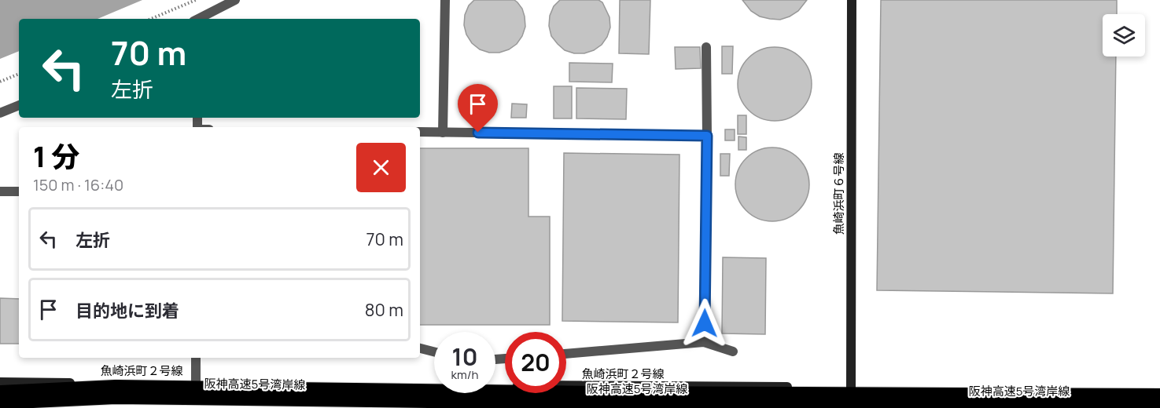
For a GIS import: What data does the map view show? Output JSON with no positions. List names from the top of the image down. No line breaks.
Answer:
{"streets":{"highway":["阪神高速5号湾岸線"],"street":["魚崎浜町６号線","魚崎浜町２号線"]},"crossings":[["魚崎浜町６号線","魚崎浜町２号線"],["魚崎浜町２号線","阪神高速5号湾岸線"]],"page":{"turn":["70 m","左折"],"heading":["1 分","150 m · 16:40"],"list":[{"name":"左折","value":"70 m"},{"name":"目的地に到着","value":"80 m"}],"speed":"10 km/h","limit":"20"}}
